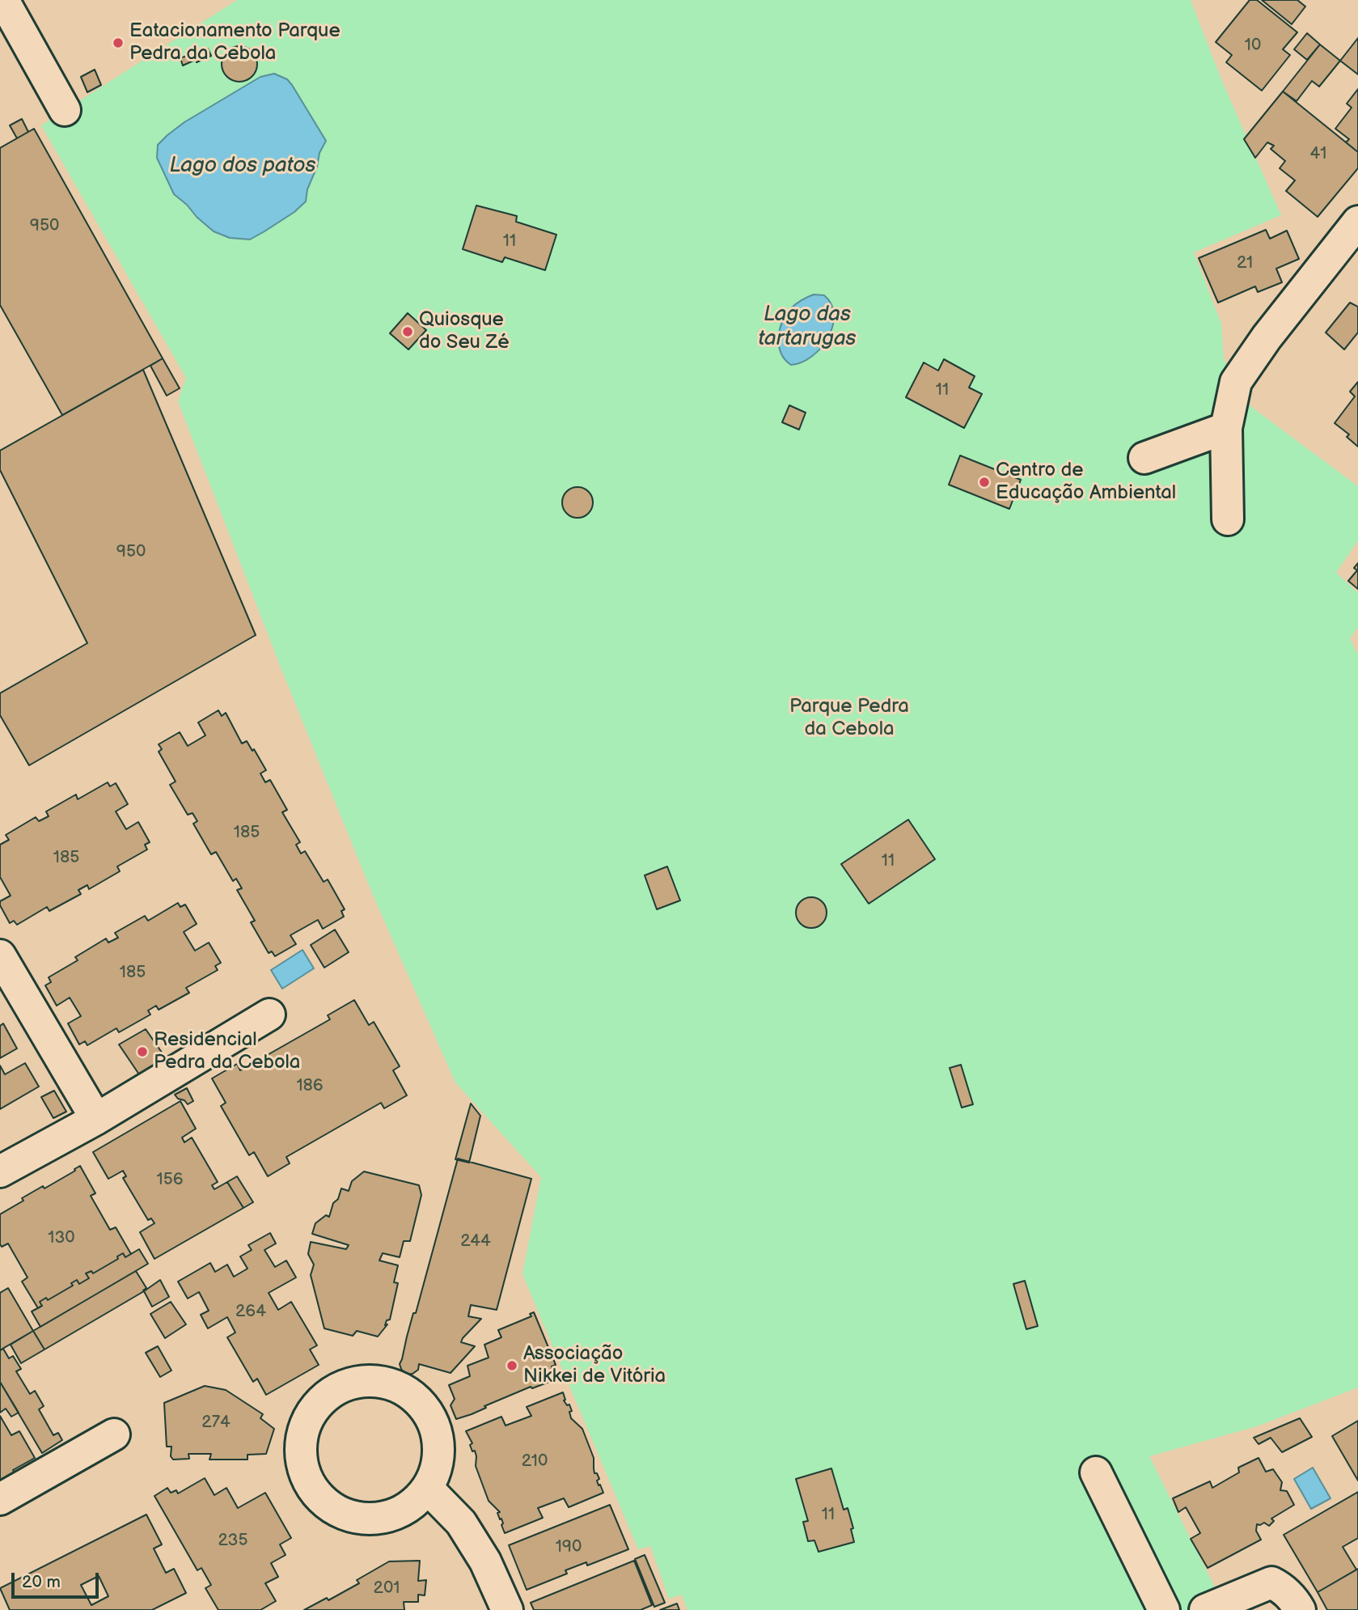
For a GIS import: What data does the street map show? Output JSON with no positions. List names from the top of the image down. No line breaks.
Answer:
{"water":["Lago dos patos","Lago das tartarugas"],"parks":["Parque Pedra da Cebola"],"places":["Eatacionamento Parque Pedra da Cebola","Quiosque do Seu Zé","Centro de Educação Ambiental","Residencial Pedra da Cebola","Associação Nikkei de Vitória"],"house_numbers":["10","41","950","11","21","11","950","185","185","11","185","186","156","130","244","264","274","210","11","235","190","201"],"scale_bar":"20 m"}
